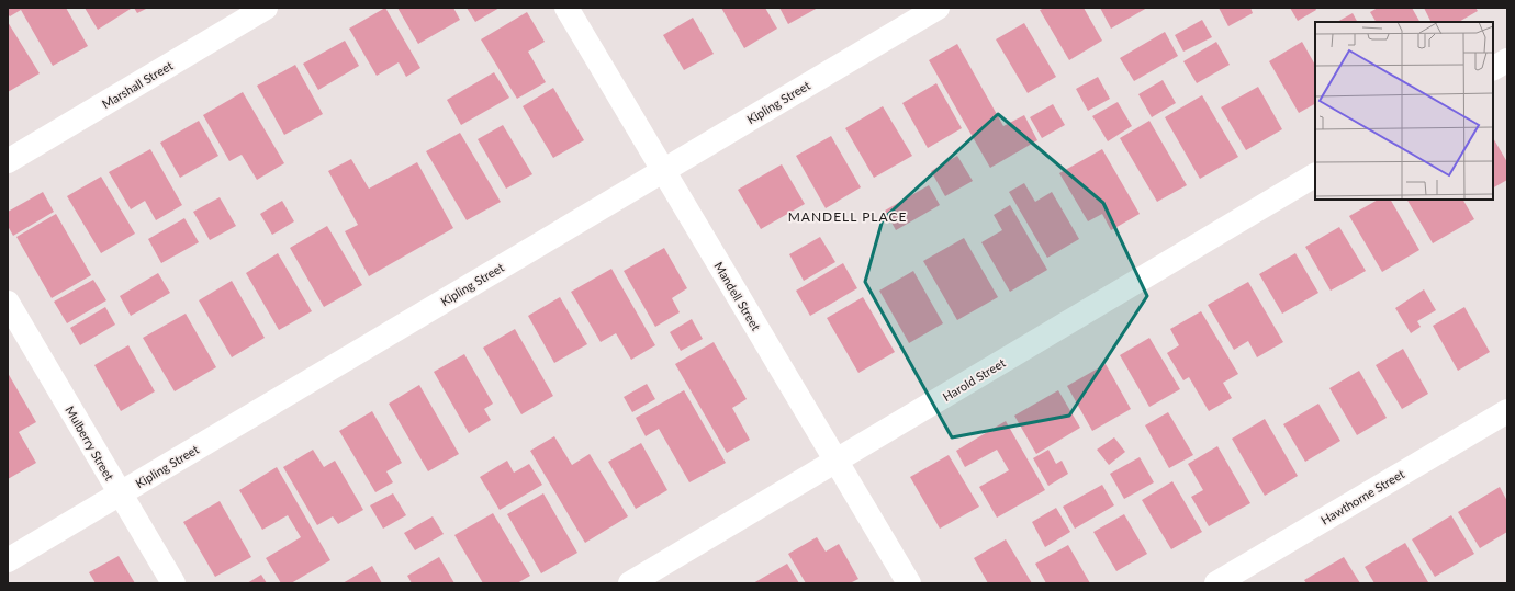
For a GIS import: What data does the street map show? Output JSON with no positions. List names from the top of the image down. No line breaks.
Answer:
{"streets":{"street":["Marshall Street","Kipling Street","Mandell Street","Harold Street","Mulberry Street","Hawthorne Street"]},"crossings":[["Kipling Street","Mandell Street"],["Kipling Street","Mulberry Street"],["Mandell Street","Harold Street"]],"districts":["MANDELL PLACE"]}
